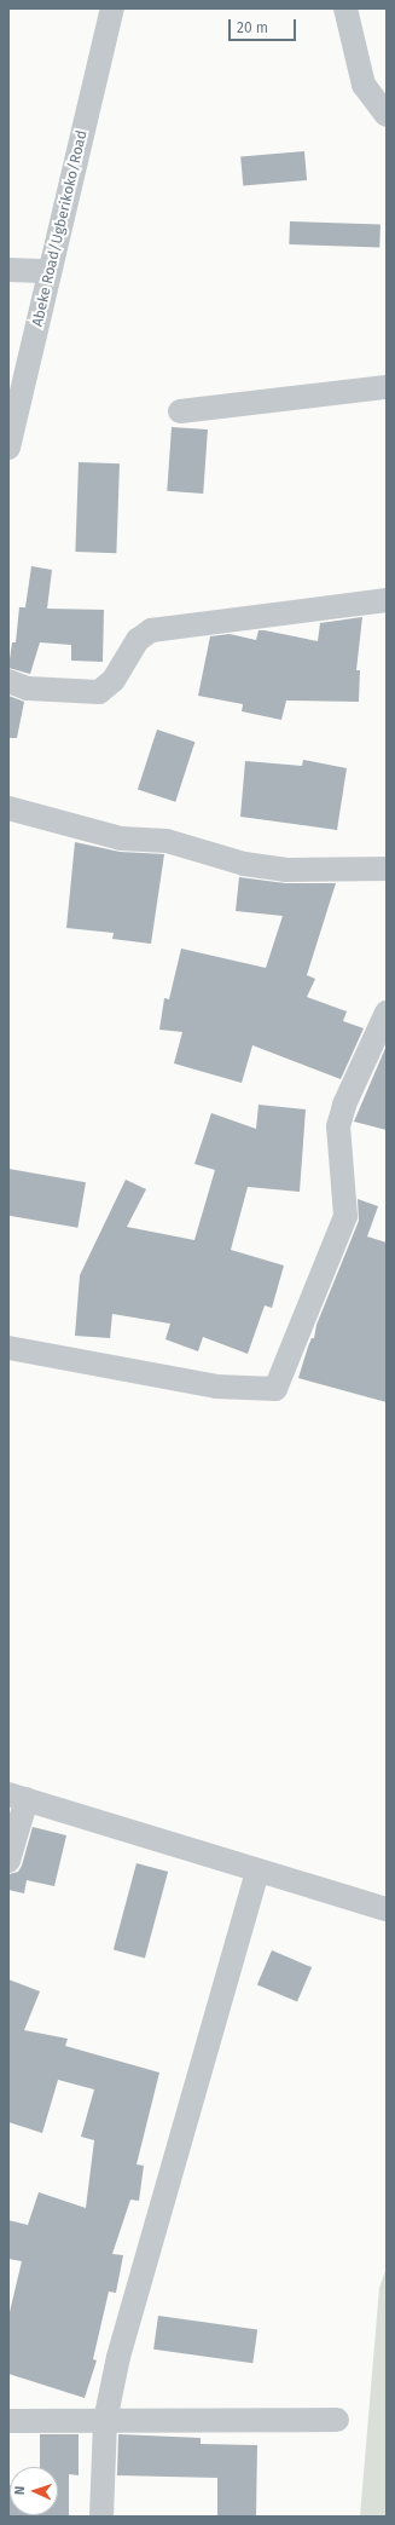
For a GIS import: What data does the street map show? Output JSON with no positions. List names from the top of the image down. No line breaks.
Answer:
{"streets":{"street":["Abeke Road/Ugberikoko/Road"]},"scale_bar":"20 m","north":"left"}
